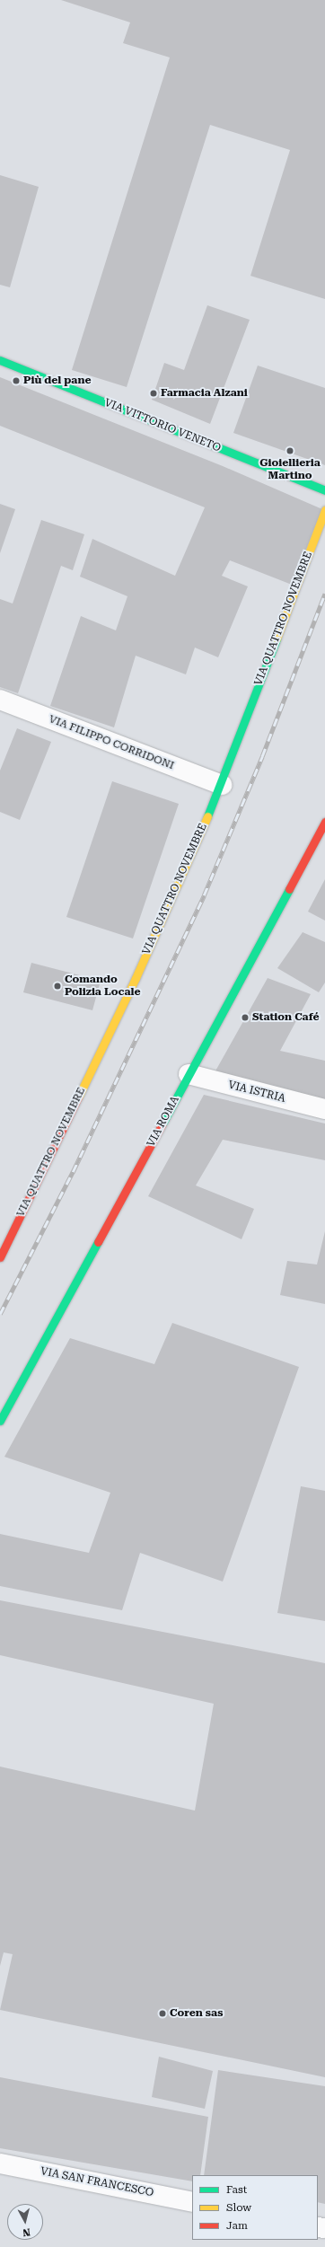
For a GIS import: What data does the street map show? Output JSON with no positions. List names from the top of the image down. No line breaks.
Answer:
{"streets":{"street":["VIA VITTORIO VENETO","VIA QUATTRO NOVEMBRE","VIA FILIPPO CORRIDONI","VIA ISTRIA","VIA ROMA","VIA SAN FRANCESCO"]},"crossings":[["VIA QUATTRO NOVEMBRE","VIA FILIPPO CORRIDONI"],["VIA ISTRIA","VIA ROMA"]],"places":["Più del pane","Farmacia Alzani","Gioiellieria Martino","Comando Polizia Locale","Station Café","Coren sas"],"legend":["Fast","Slow","Jam"],"north":"bottom"}
